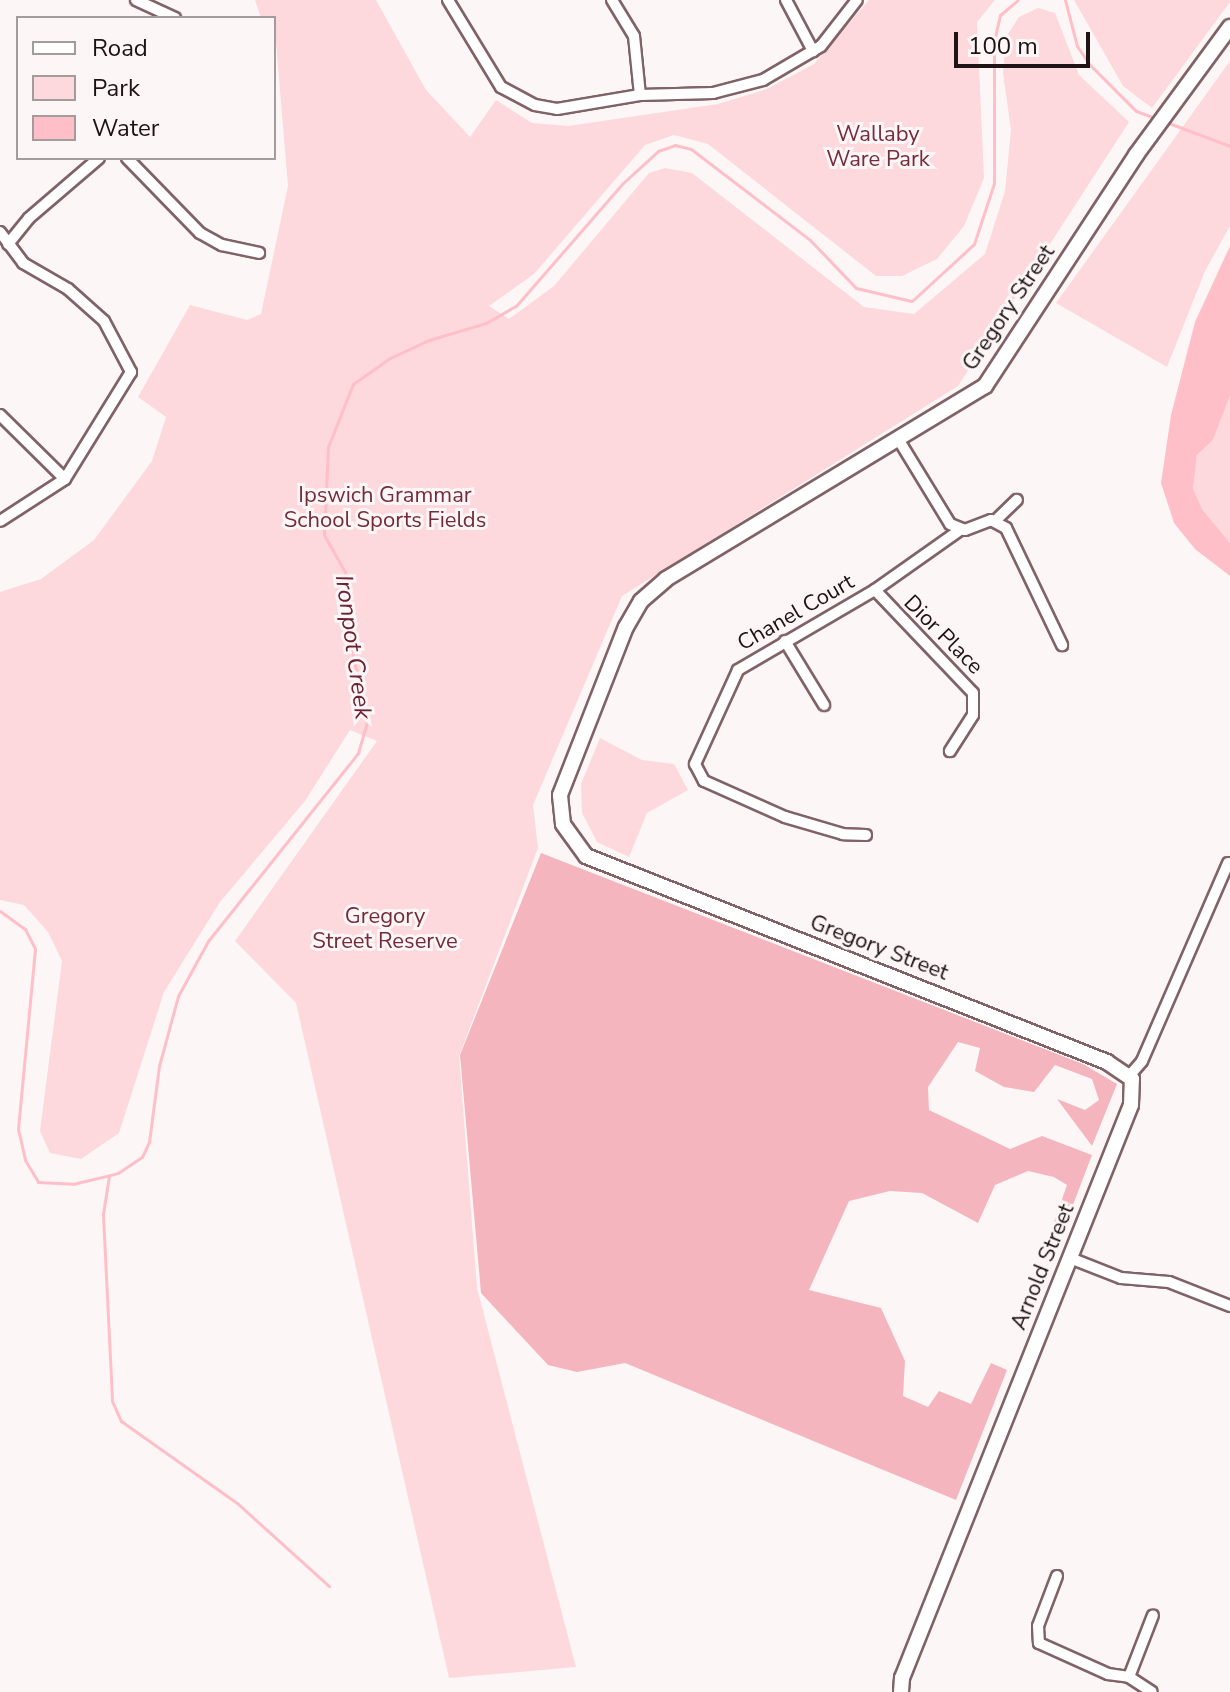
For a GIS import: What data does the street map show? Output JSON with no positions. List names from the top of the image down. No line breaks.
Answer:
{"streets":{"main road":["Gregory Street","Arnold Street"],"street":["Chanel Court","Dior Place"]},"crossings":[["Gregory Street","Arnold Street"],["Chanel Court","Dior Place"]],"water":["Ironpot Creek"],"parks":["Wallaby Ware Park","Ipswich Grammar School Sports Fields","Gregory Street Reserve"],"legend":["Road","Park","Water"],"scale_bar":"100 m"}
